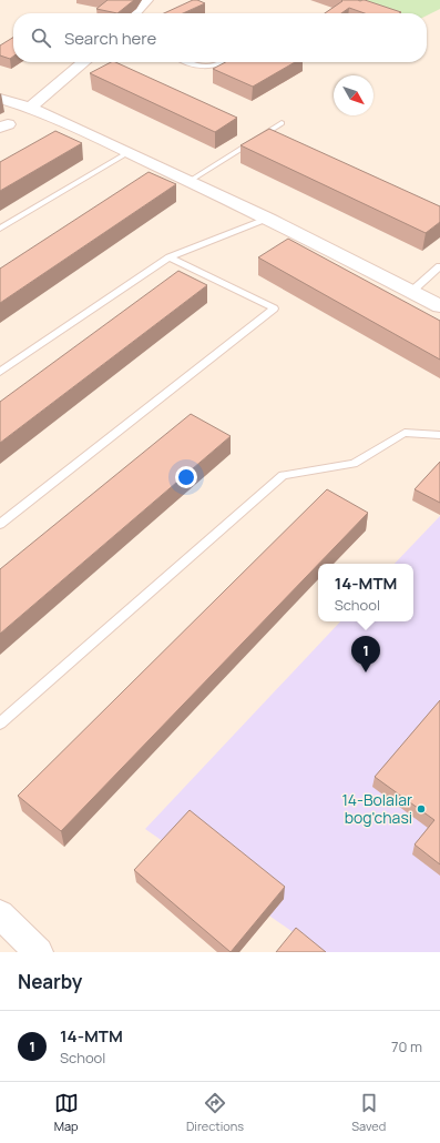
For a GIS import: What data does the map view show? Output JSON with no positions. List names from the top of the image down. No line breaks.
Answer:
{"places":["14-Bolalar bog'chasi"],"north":"bottom right","page":{"search":"Search here","popup":["14-МТМ","School"],"pins":"1","heading":"Nearby","list":[{"mark":"1","name":"14-МТМ","note":"School","value":"70 m"}],"nav":["Map","Directions","Saved"]}}
